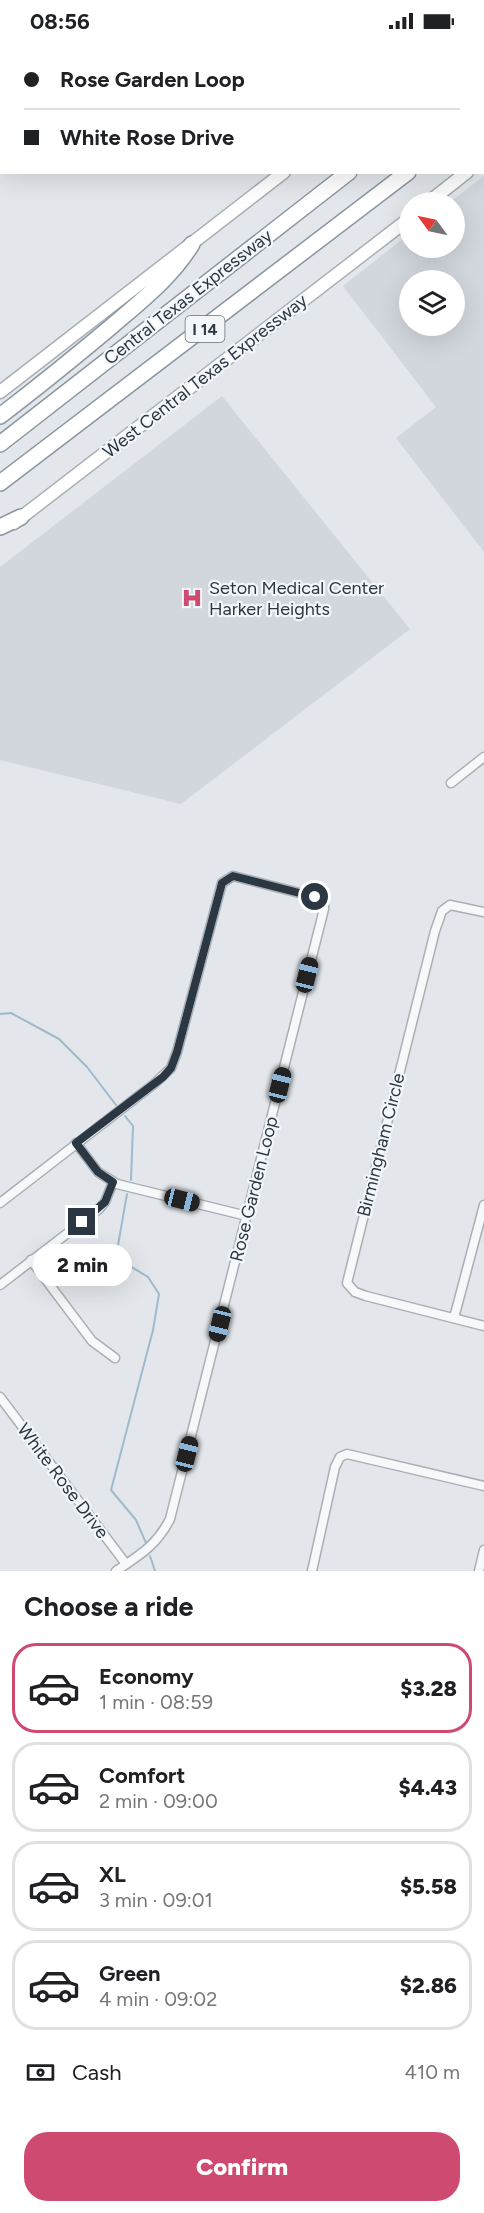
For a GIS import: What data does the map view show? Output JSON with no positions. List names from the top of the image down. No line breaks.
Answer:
{"streets":{"highway":["Central Texas Expressway","I 14"],"main road":["West Central Texas Expressway"],"street":["Birmingham Circle","Rose Garden Loop","White Rose Drive"]},"crossings":[["Rose Garden Loop","White Rose Drive"]],"places":{"hospital":["Seton Medical Center Harker Heights"]},"north":"top left","page":{"status":"08:56","banner":["Rose Garden Loop","White Rose Drive"],"bubble":"2 min","heading":"Choose a ride","list":[{"name":"Economy","note":"1 min · 08:59","value":"$3.28"},{"name":"Comfort","note":"2 min · 09:00","value":"$4.43"},{"name":"XL","note":"3 min · 09:01","value":"$5.58"},{"name":"Green","note":"4 min · 09:02","value":"$2.86"}],"pay":["Cash","410 m"],"buttons":"Confirm"}}
